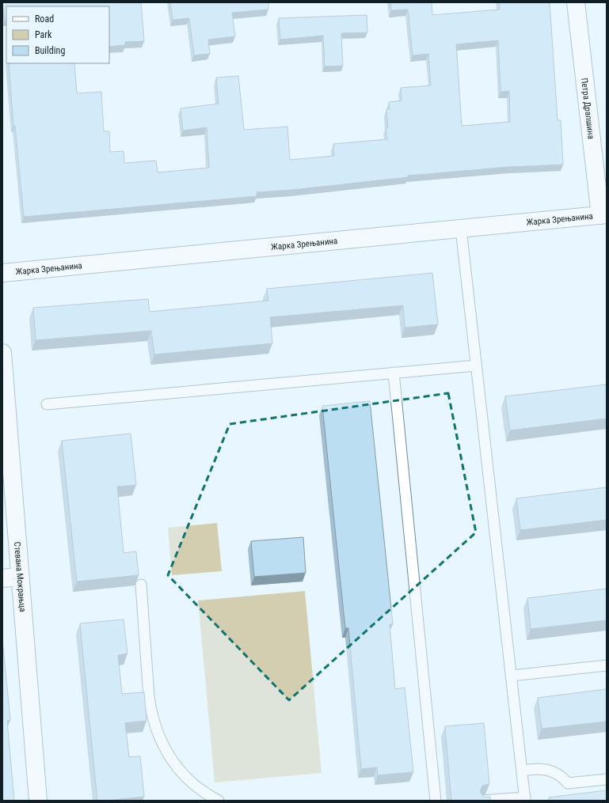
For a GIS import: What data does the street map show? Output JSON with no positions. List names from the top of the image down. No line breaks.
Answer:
{"streets":{"street":["Петра Драпшина","Жарка Зрењанина","Стевана Мокрањца"]},"crossings":[["Петра Драпшина","Жарка Зрењанина"]],"legend":["Road","Park","Building"]}
